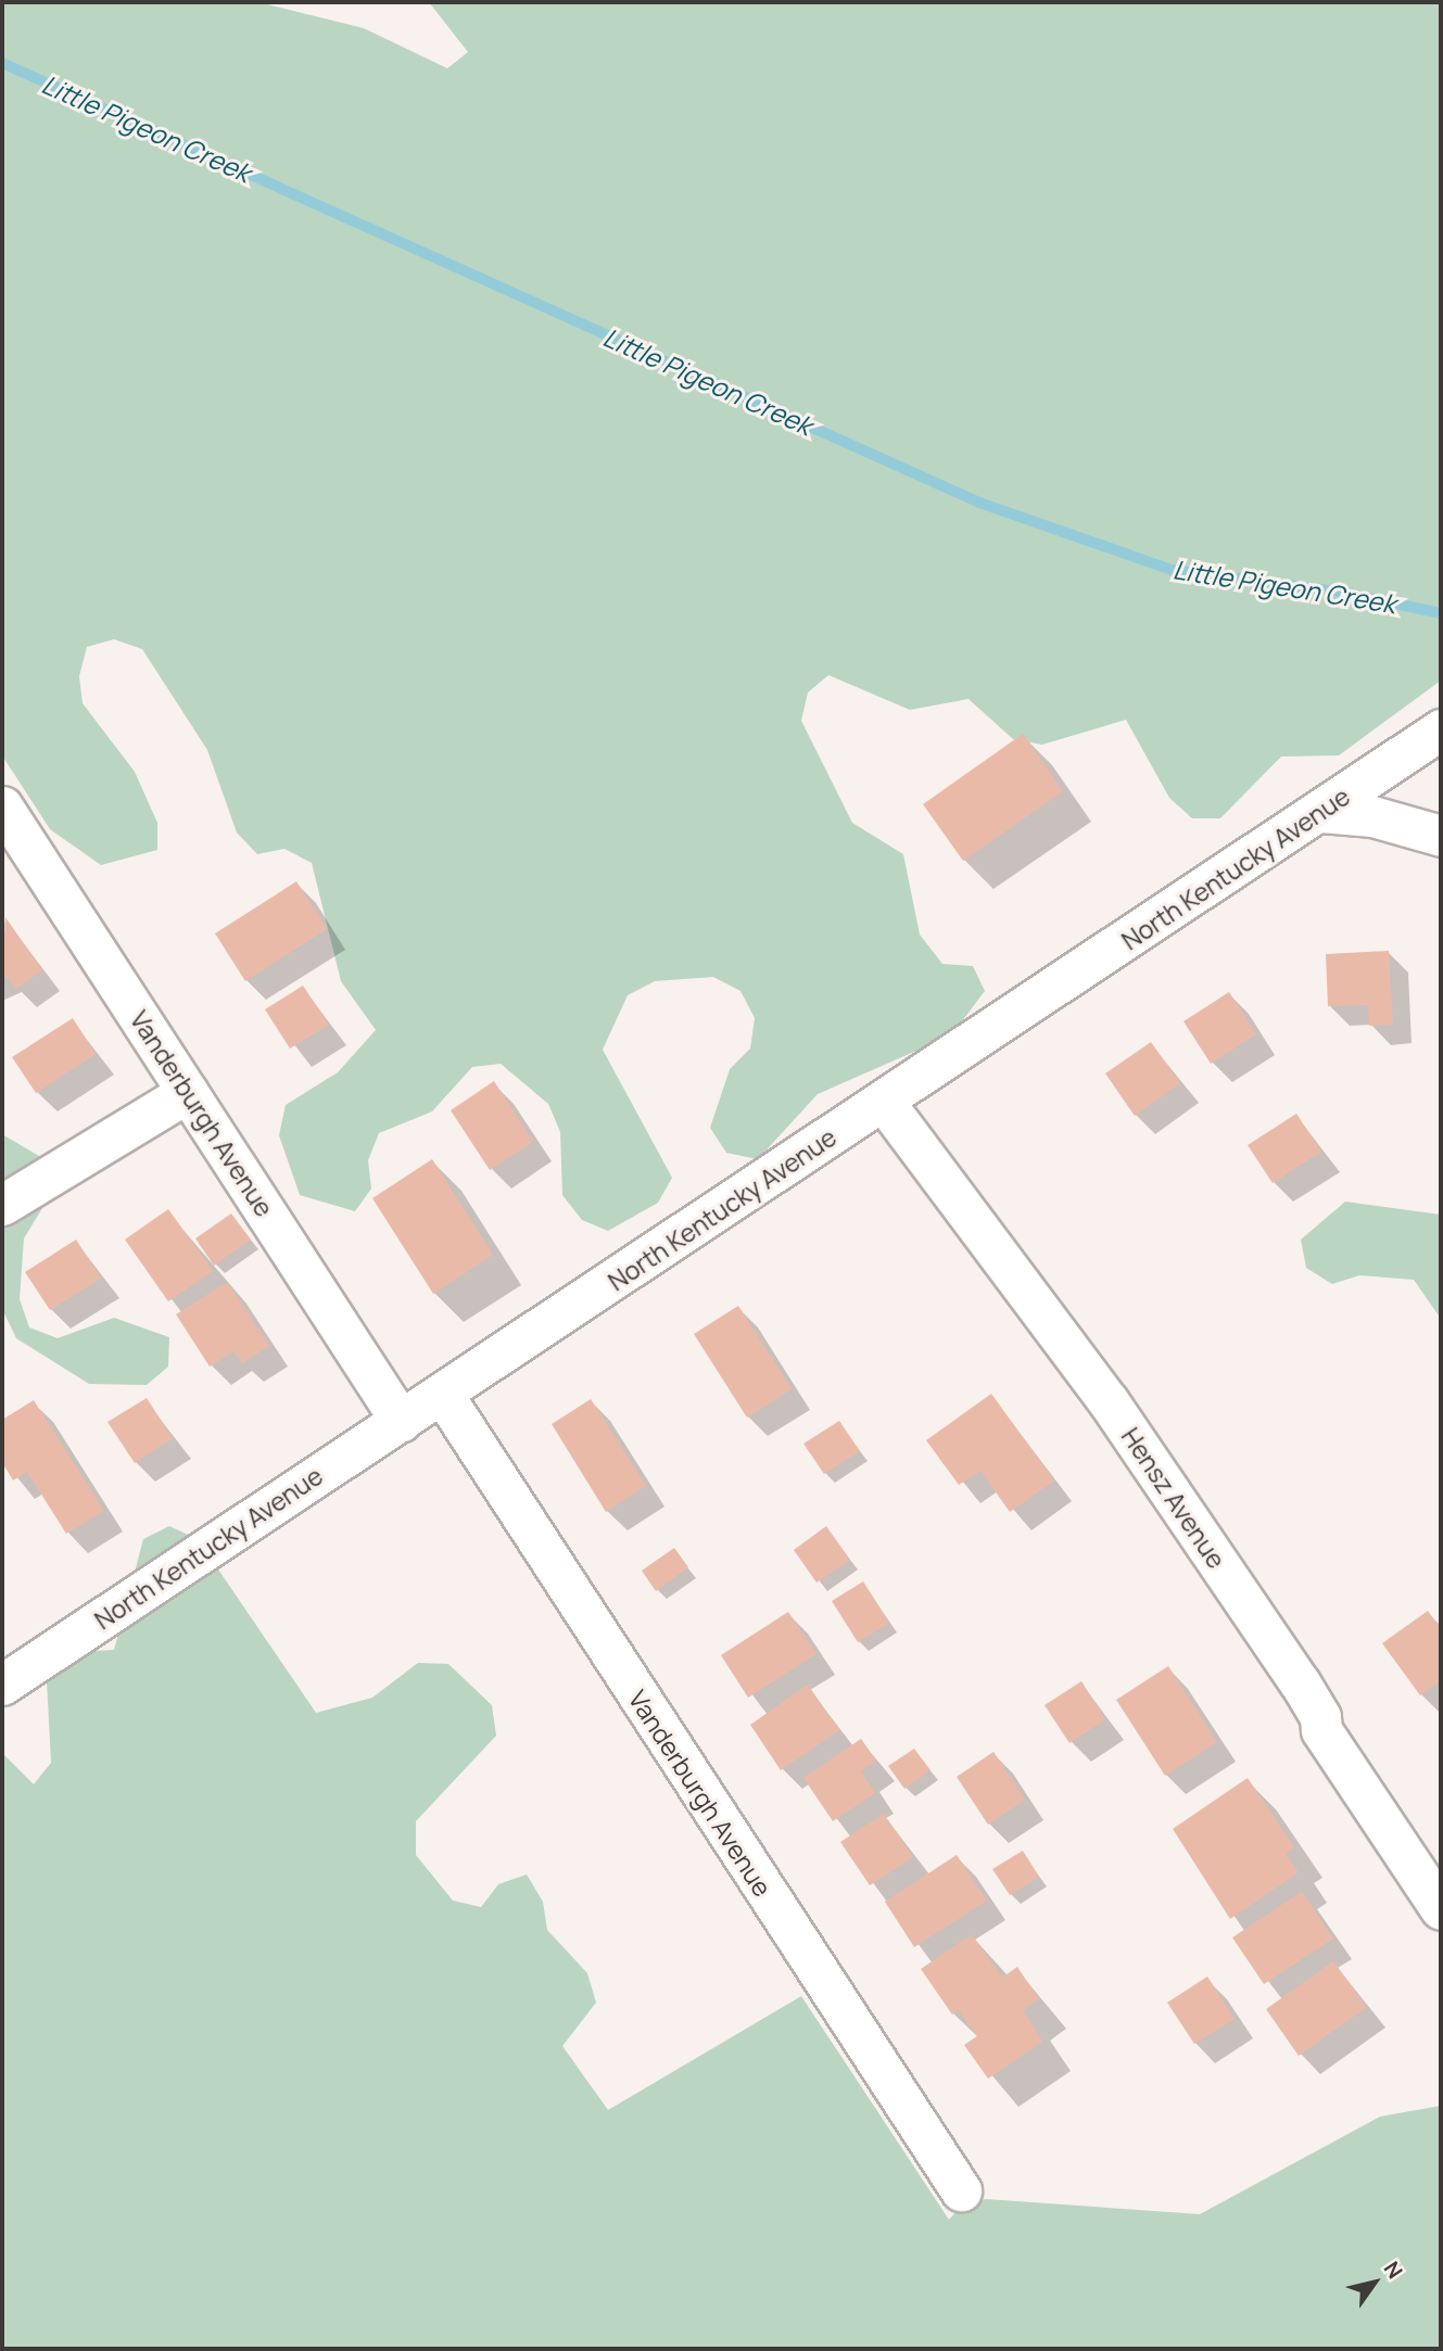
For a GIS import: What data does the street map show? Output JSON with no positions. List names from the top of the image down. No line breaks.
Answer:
{"streets":{"street":["North Kentucky Avenue","Vanderburgh Avenue","Hensz Avenue"]},"crossings":[["North Kentucky Avenue","Vanderburgh Avenue"],["North Kentucky Avenue","Hensz Avenue"]],"water":["Little Pigeon Creek"],"north":"top right"}
